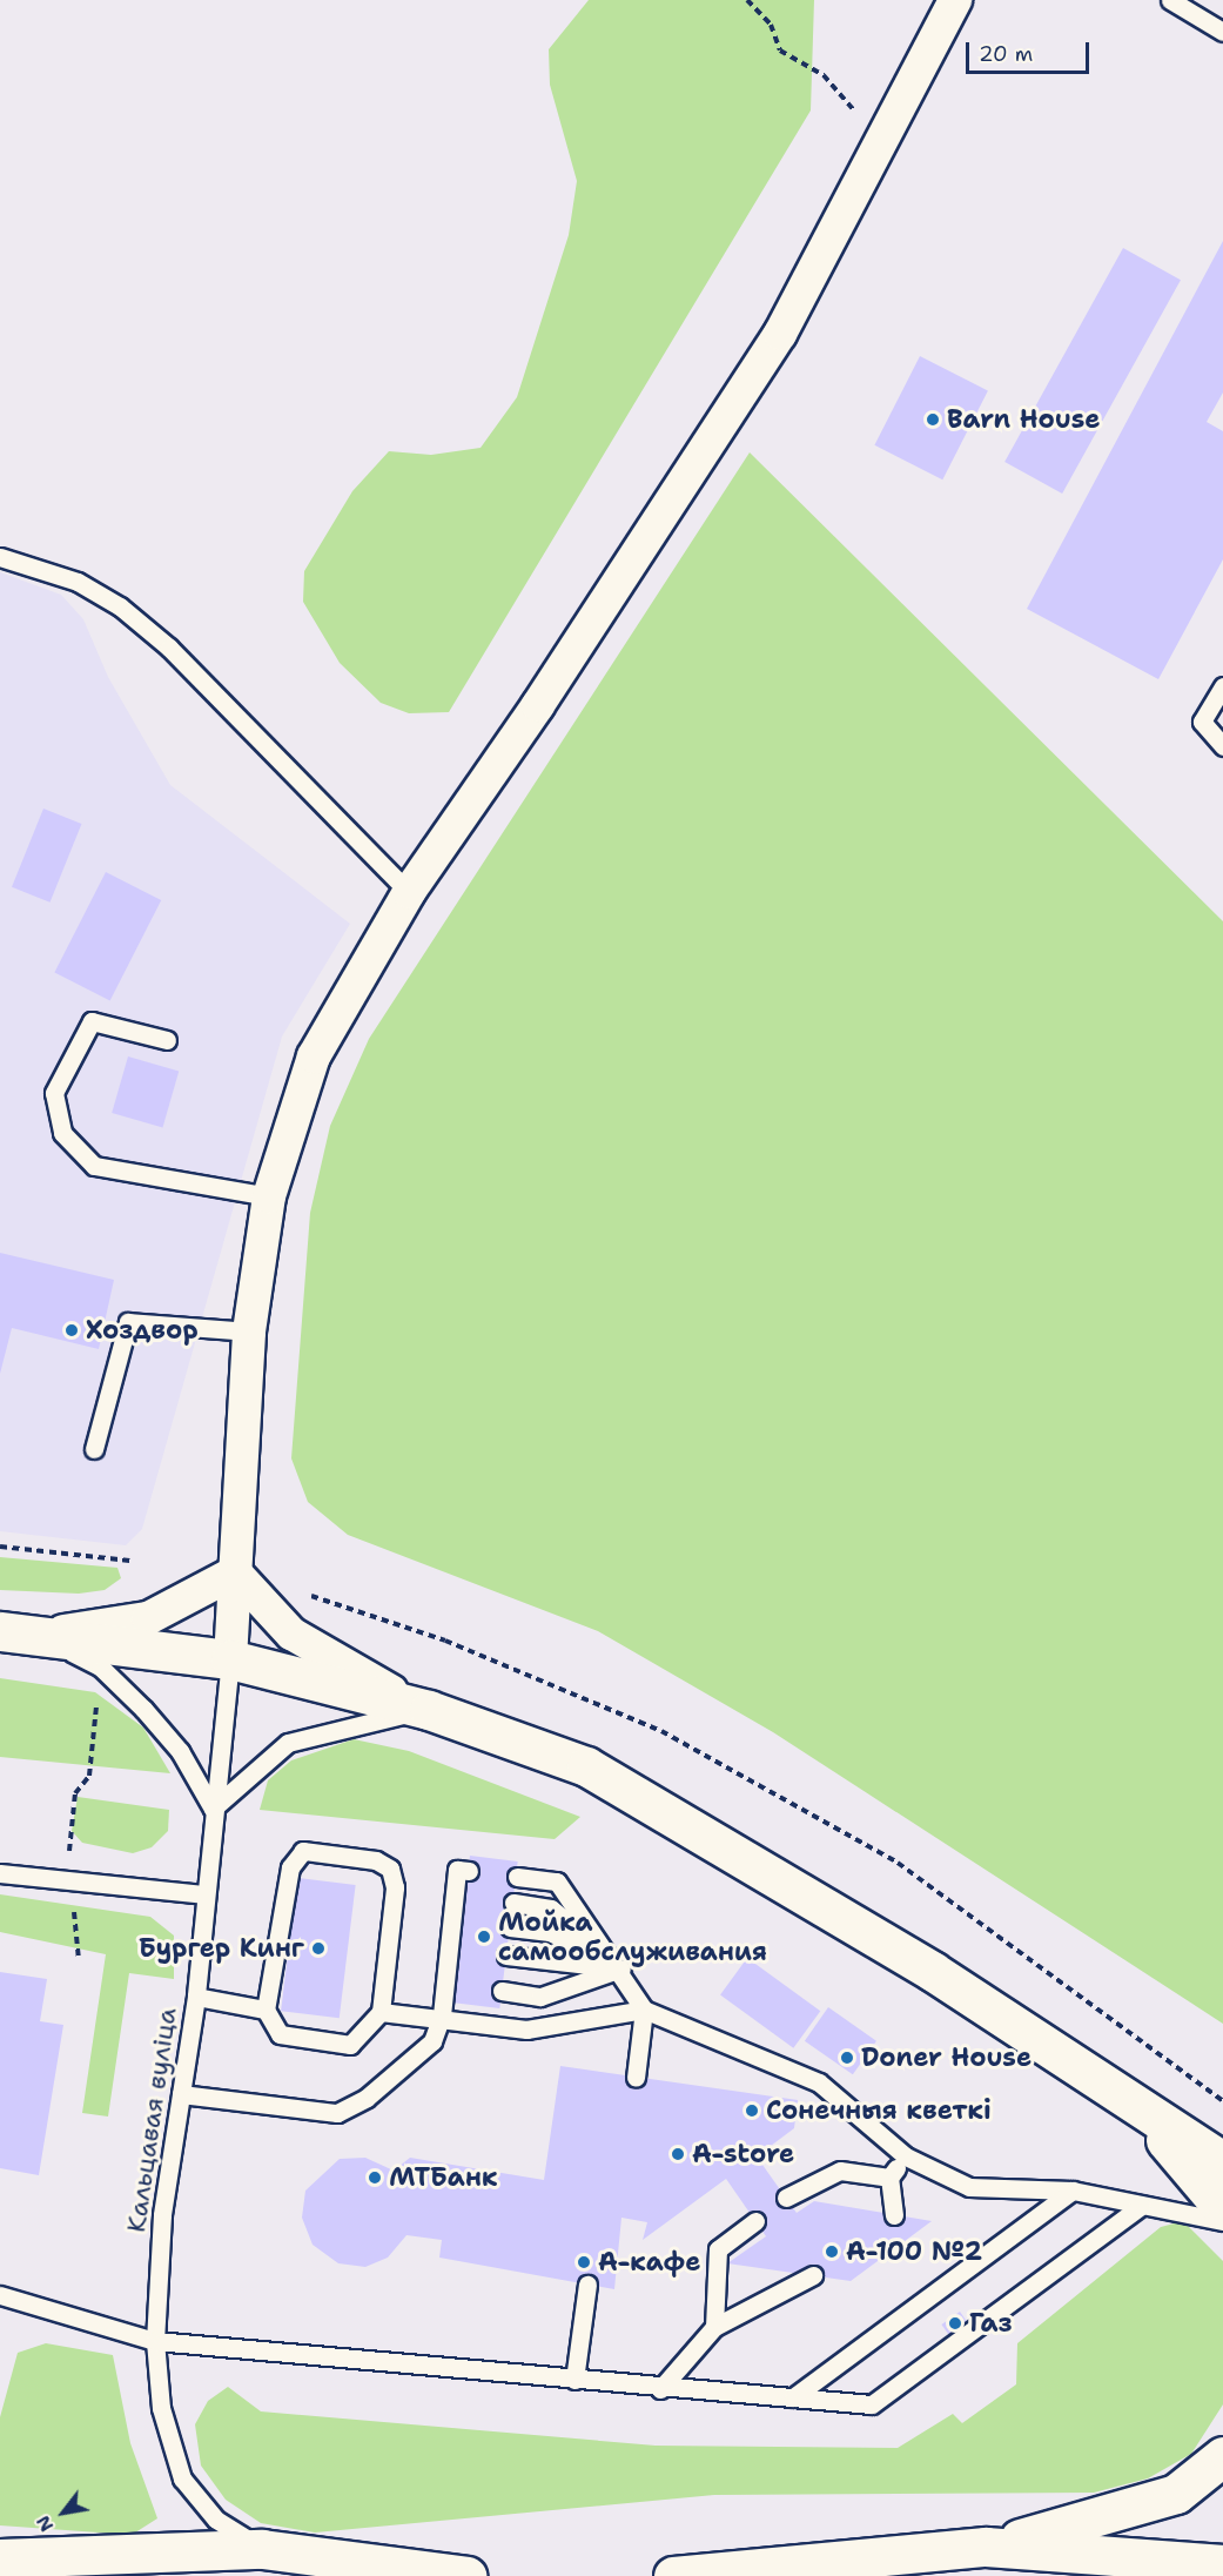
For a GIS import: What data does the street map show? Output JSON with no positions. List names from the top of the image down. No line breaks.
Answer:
{"streets":{"lane":["Кальцавая вуліца"]},"places":["Barn House","Хоздвор","Мойка самообслуживания","Бургер Кинг","Doner House","Сонечныя кветкі","A-store","МТБанк","А-100 №2","А-кафе","Газ"],"scale_bar":"20 m","north":"bottom left"}
